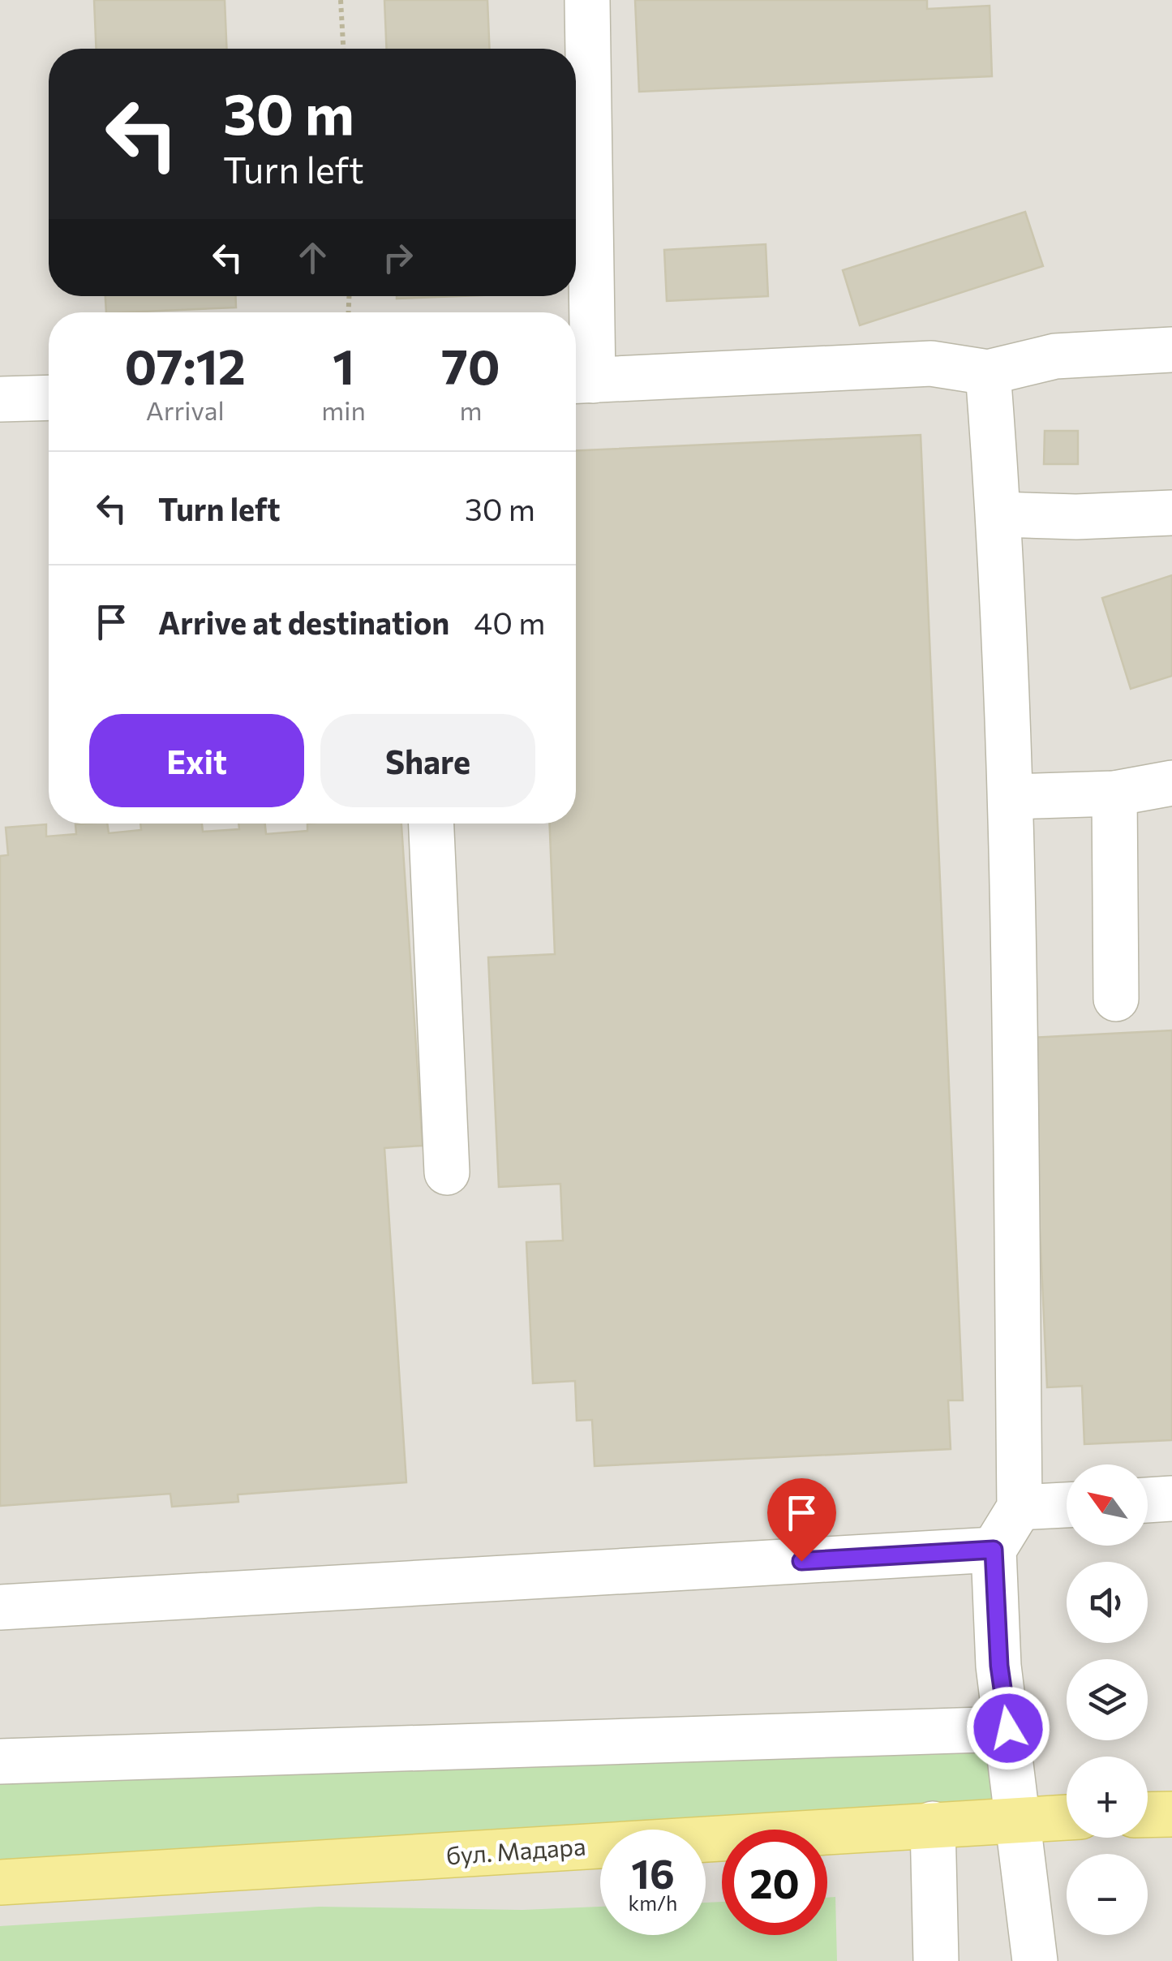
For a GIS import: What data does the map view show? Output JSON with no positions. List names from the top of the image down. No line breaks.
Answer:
{"streets":{"main road":["бул. Мадара"]},"north":"top left","page":{"turn":["30 m","Turn left"],"eta":["07:12","Arrival","1","min","70","m"],"list":[{"name":"Turn left","value":"30 m"},{"name":"Arrive at destination","value":"40 m"}],"buttons":["Exit","Share"],"map_buttons":["+","−"],"speed":"16 km/h","limit":"20"}}
